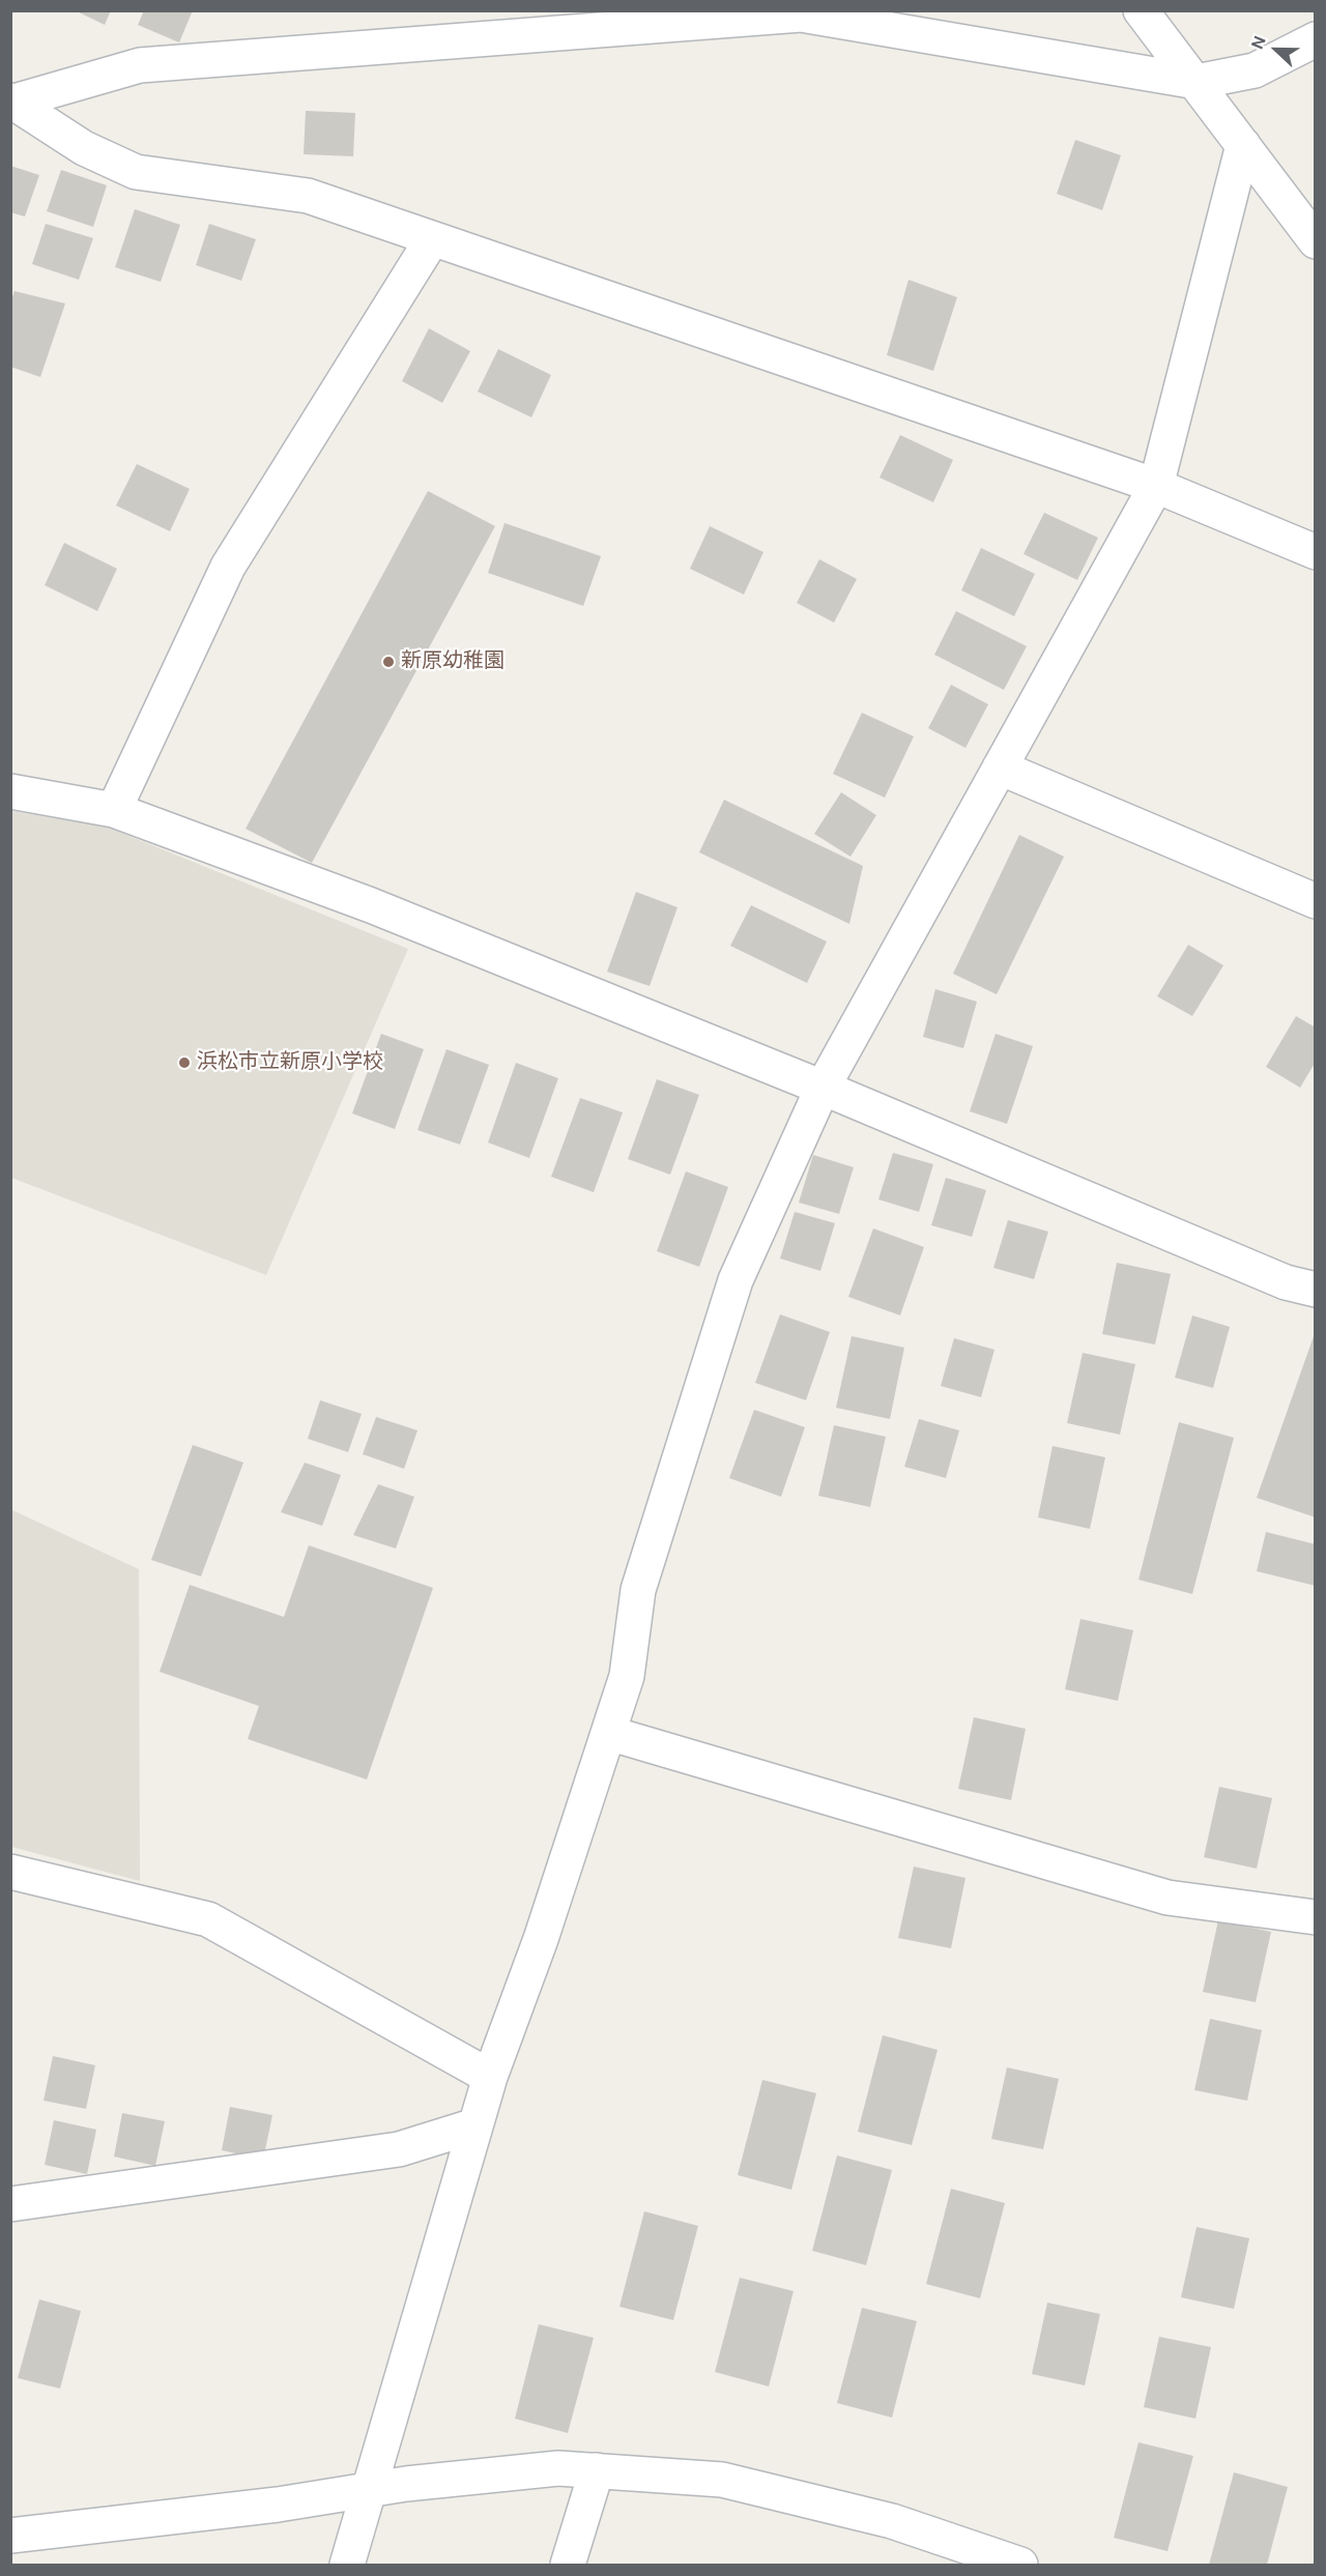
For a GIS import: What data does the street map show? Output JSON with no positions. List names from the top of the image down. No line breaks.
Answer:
{"places":["新原幼稚園","浜松市立新原小学校"],"north":"left"}
